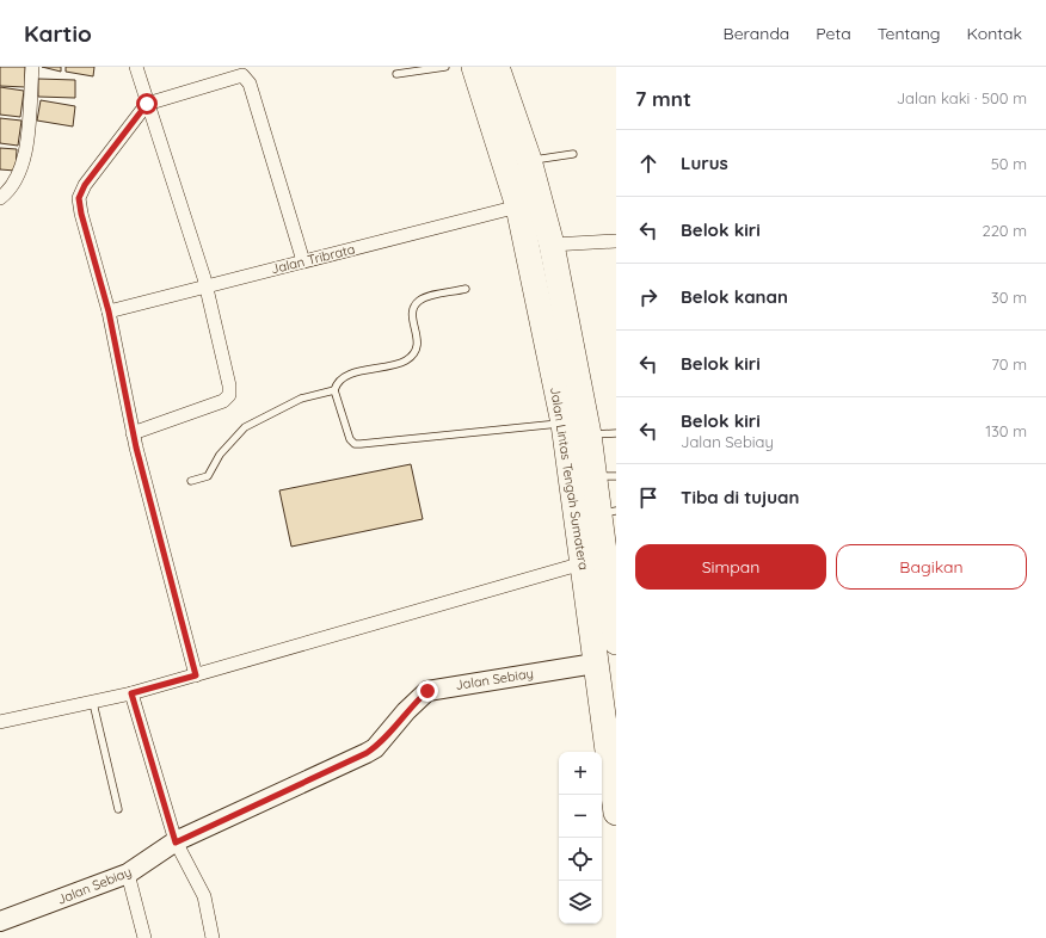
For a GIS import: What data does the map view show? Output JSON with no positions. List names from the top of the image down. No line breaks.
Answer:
{"streets":{"highway":["Jalan Lintas Tengah Sumatera"],"street":["Jalan Tribrata","Jalan Sebiay"]},"crossings":[["Jalan Tribrata","Jalan Lintas Tengah Sumatera"],["Jalan Lintas Tengah Sumatera","Jalan Sebiay"]],"page":{"header":"Kartio","nav":["Beranda","Peta","Tentang","Kontak"],"heading":["7 mnt","Jalan kaki · 500 m"],"list":[["Lurus","50 m"],["Belok kiri","220 m"],["Belok kanan","30 m"],["Belok kiri","70 m"],["Belok kiri","Jalan Sebiay","130 m"],"Tiba di tujuan"],"buttons":["Simpan","Bagikan"],"map_buttons":["+","−"]}}
